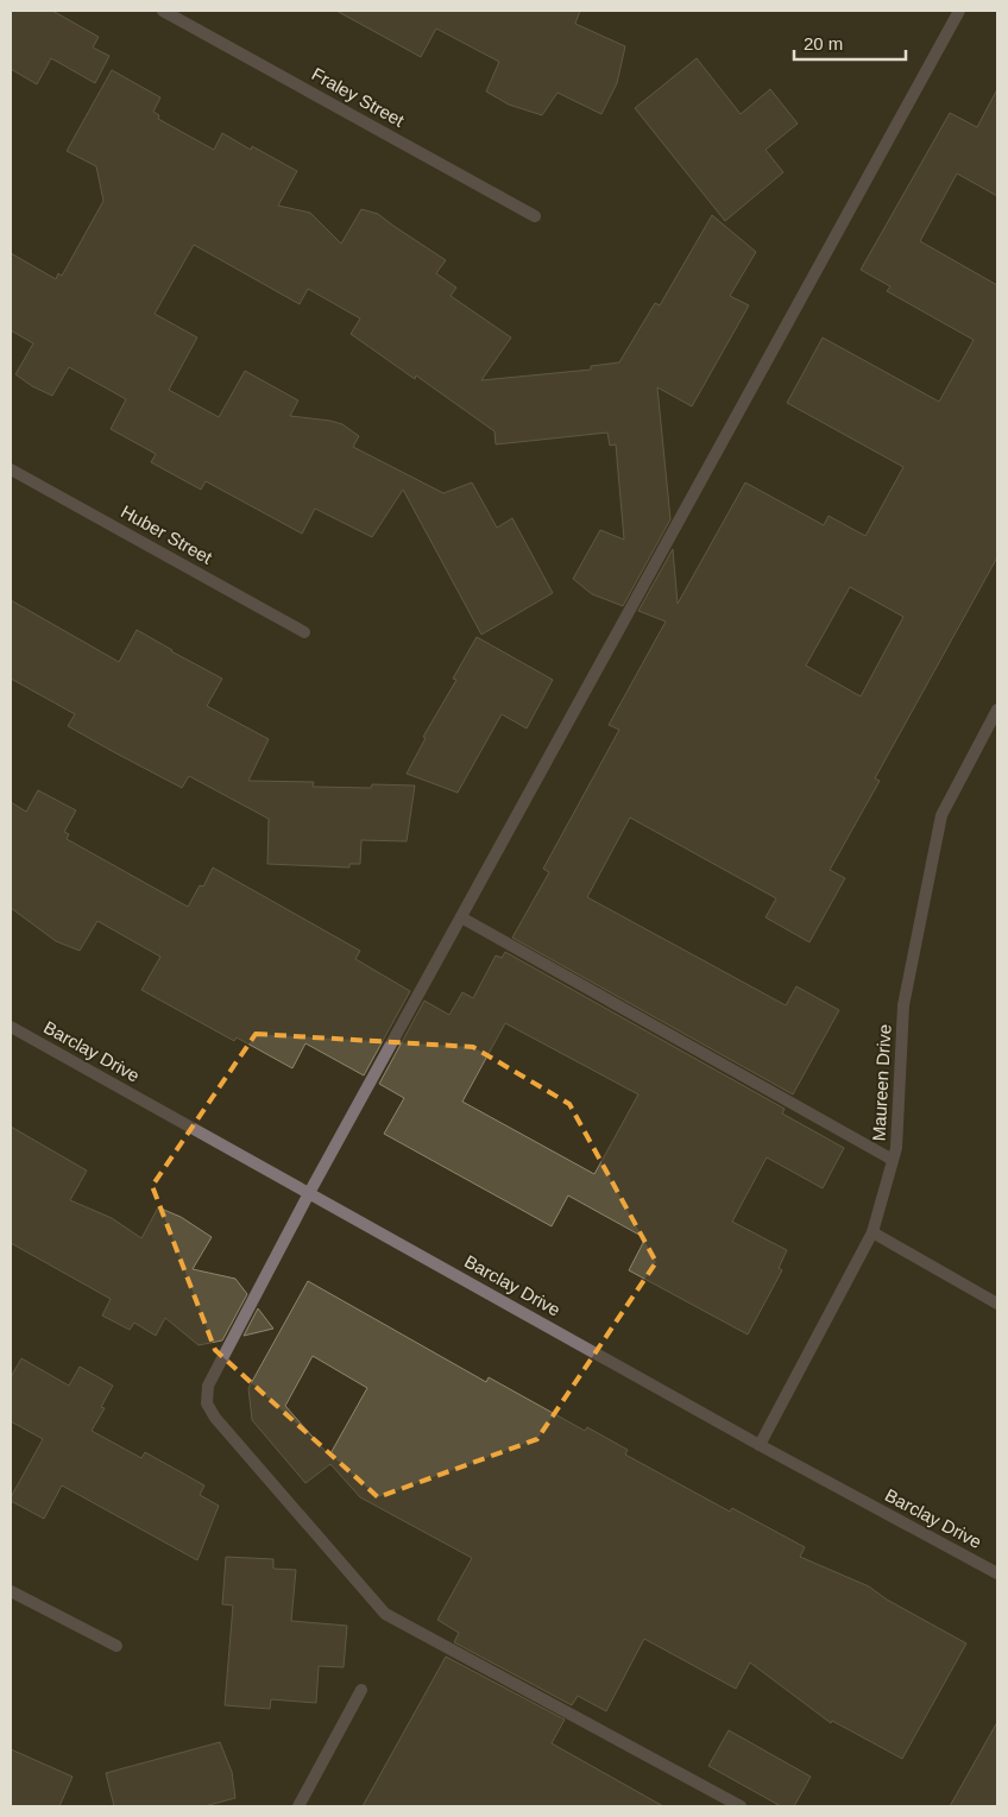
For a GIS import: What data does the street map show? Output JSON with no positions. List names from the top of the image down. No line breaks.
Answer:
{"streets":{"street":["Fraley Street","Huber Street","Barclay Drive","Maureen Drive"]},"crossings":[["Barclay Drive","Maureen Drive"]],"scale_bar":"20 m"}
